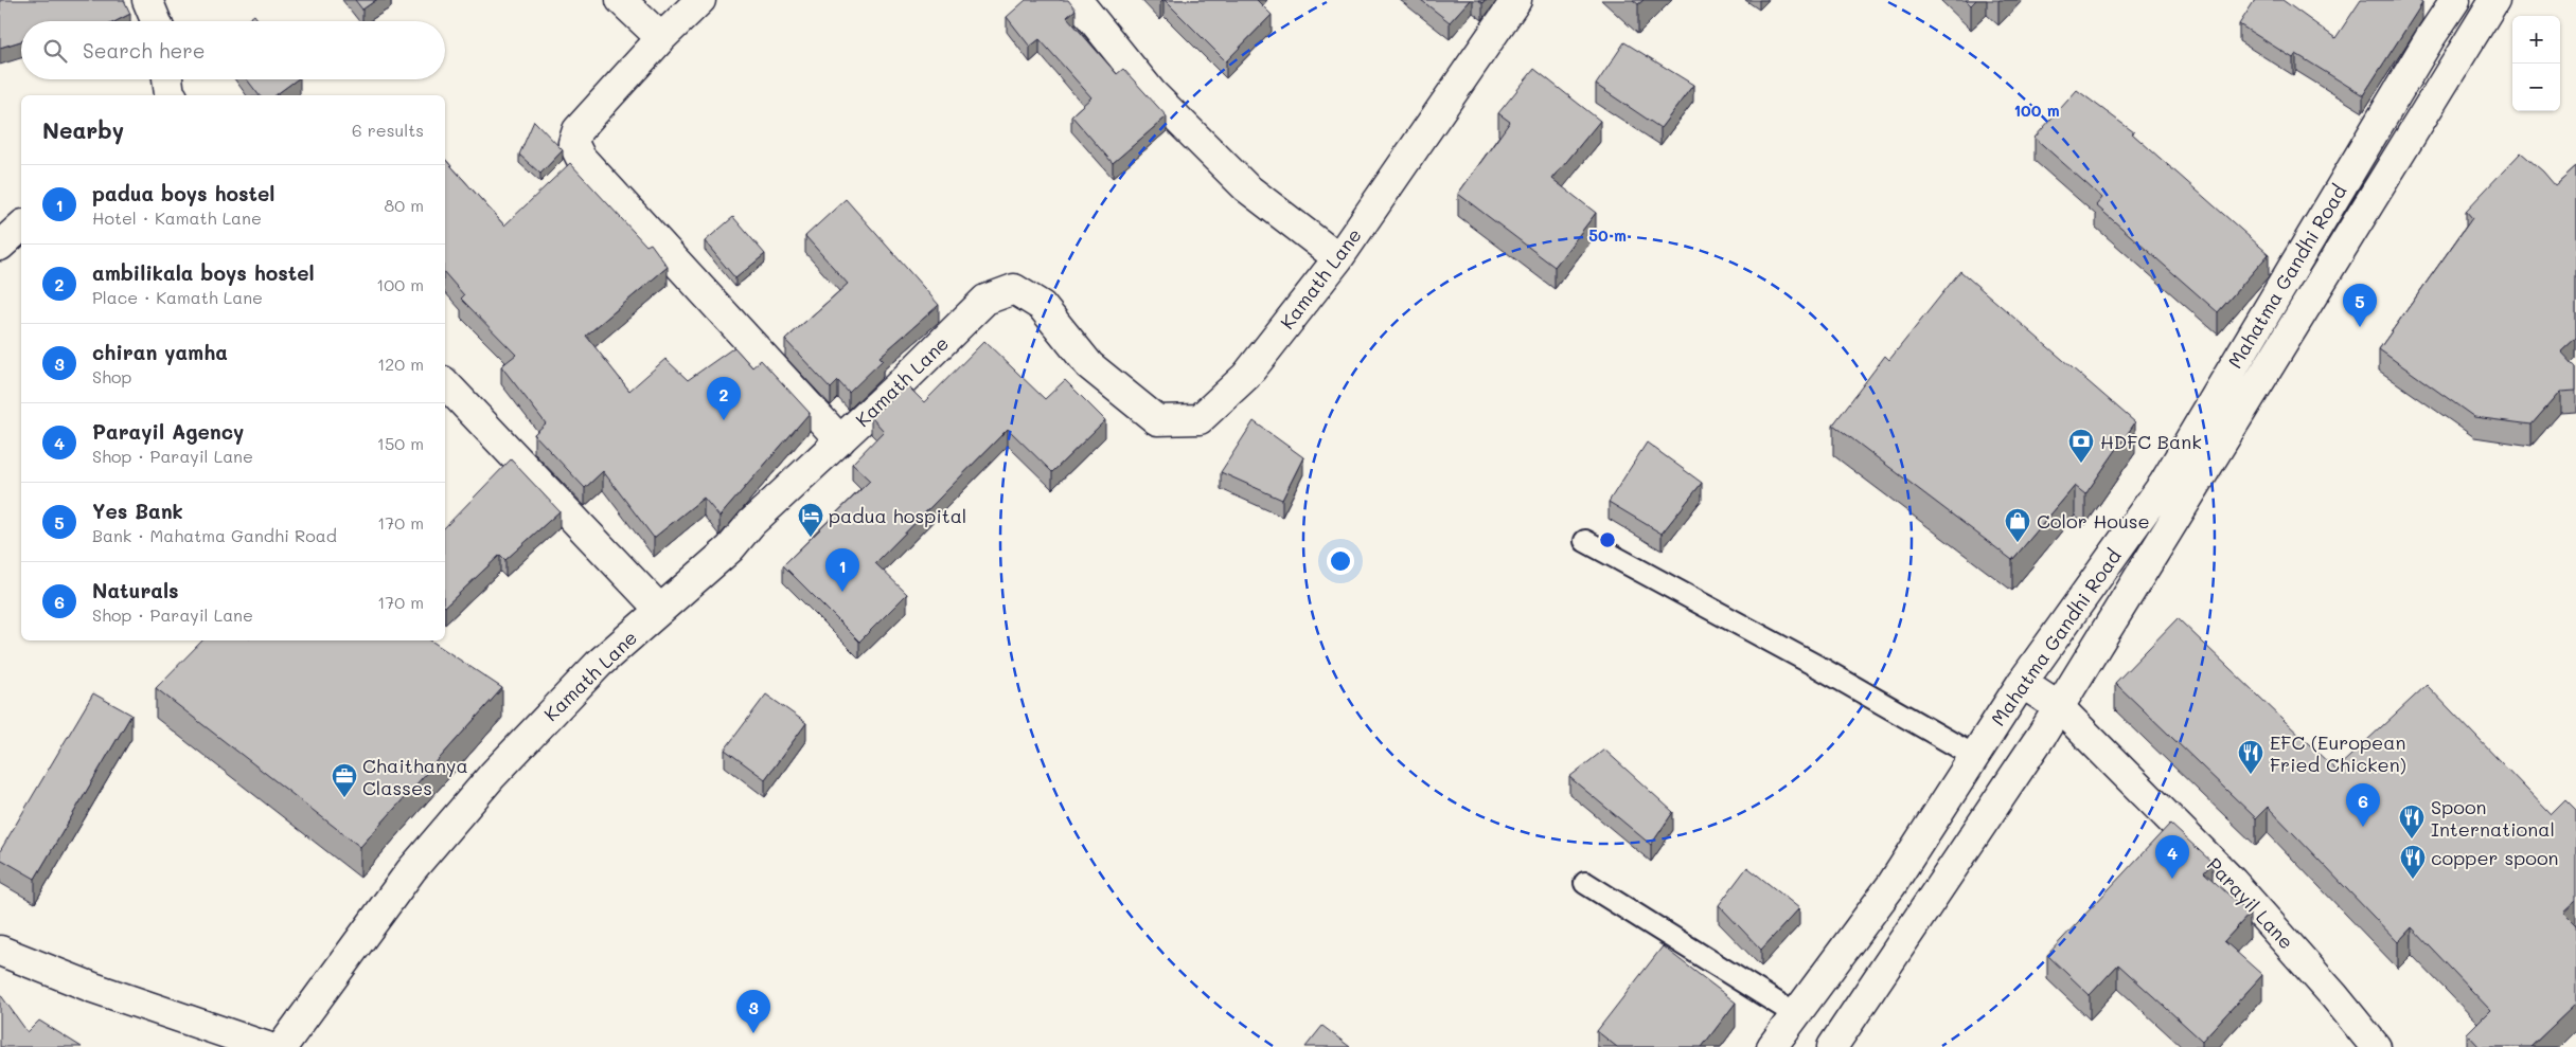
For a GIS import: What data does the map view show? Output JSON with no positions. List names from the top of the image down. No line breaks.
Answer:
{"streets":{"main road":["Mahatma Gandhi Road","Kamath Lane","Parayil Lane"]},"crossings":[["Mahatma Gandhi Road","Parayil Lane"]],"places":{"bank":["HDFC Bank"],"hotel":["padua hospital"],"shop":["Color House"],"restaurant":["EFC (European Fried Chicken)","Spoon International","copper spoon"],"office":["Chaithanya Classes"]},"page":{"map_buttons":["+","−"],"search":"Search here","heading":["Nearby","6 results"],"list":[{"mark":"1","name":"padua boys hostel","note":"Hotel · Kamath Lane","value":"80 m"},{"mark":"2","name":"ambilikala boys hostel","note":"Place · Kamath Lane","value":"100 m"},{"mark":"3","name":"chiran yamha","note":"Shop","value":"120 m"},{"mark":"4","name":"Parayil Agency","note":"Shop · Parayil Lane","value":"150 m"},{"mark":"5","name":"Yes Bank","note":"Bank · Mahatma Gandhi Road","value":"170 m"},{"mark":"6","name":"Naturals","note":"Shop · Parayil Lane","value":"170 m"}],"pins":["5","2","1","6","4","3"]},"rings":["100 m","50 m"]}
